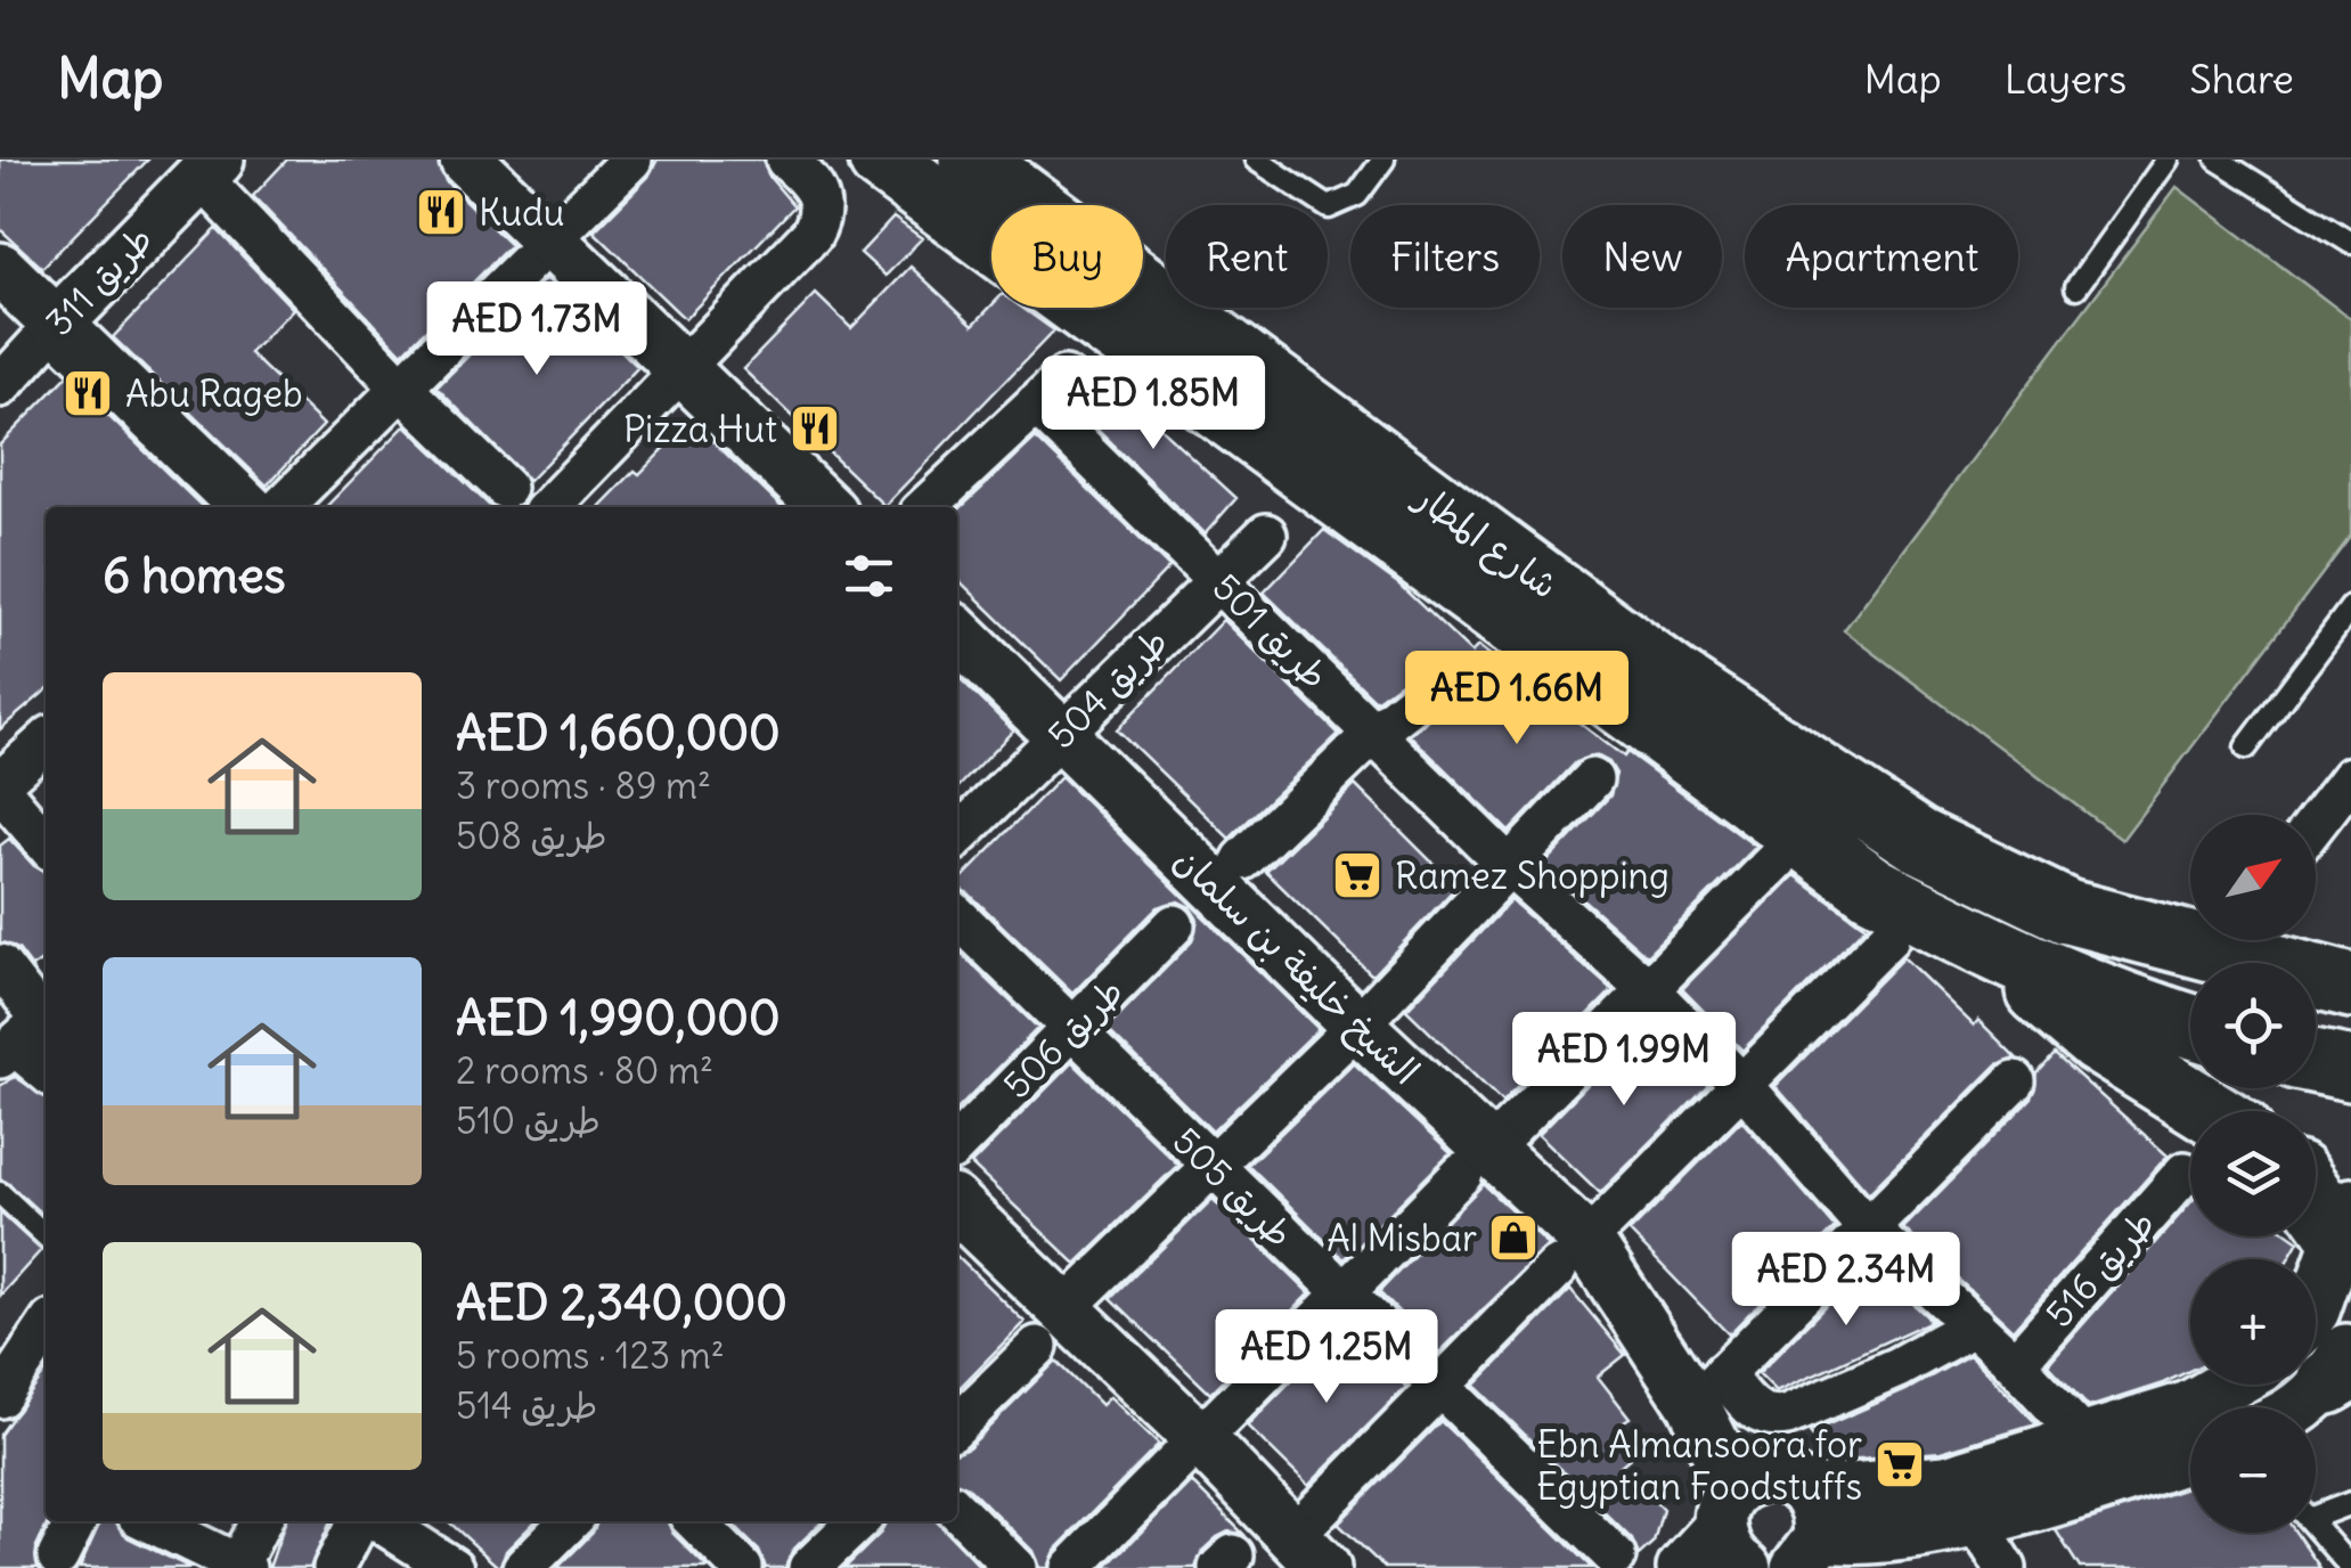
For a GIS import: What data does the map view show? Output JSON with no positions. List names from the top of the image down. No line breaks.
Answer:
{"streets":{"main road":["شارع المطار"],"street":["طريق 311","طريق 501","طريق 504","الشيخ خليفة بن سلمان","طريق 506","طريق 505","طريق 516"]},"crossings":[["طريق 501","طريق 504"],["طريق 501","طريق 516"],["طريق 504","الشيخ خليفة بن سلمان"],["طريق 506","طريق 505"]],"places":{"restaurant":["Kudu","Abu Rageb","Pizza Hut"],"supermarket":["Ramez Shopping","Ebn Almansoora for Egyptian Foodstuffs"],"shop":["Al Misbar"]},"north":"top right","page":{"header":"Map","nav":["Map","Layers","Share"],"chip":["Buy","Rent","Filters","New","Apartment"],"price":["AED 1.73M","AED 1.85M","AED 1.66M","AED 1.99M","AED 2.34M","AED 1.25M"],"heading":"6 homes","list":[{"name":"AED 1,660,000","note":"3 rooms · 89 m² · طريق 508"},{"name":"AED 1,990,000","note":"2 rooms · 80 m² · طريق 510"},{"name":"AED 2,340,000","note":"5 rooms · 123 m² · طريق 514"}],"map_buttons":["+","−"]}}
